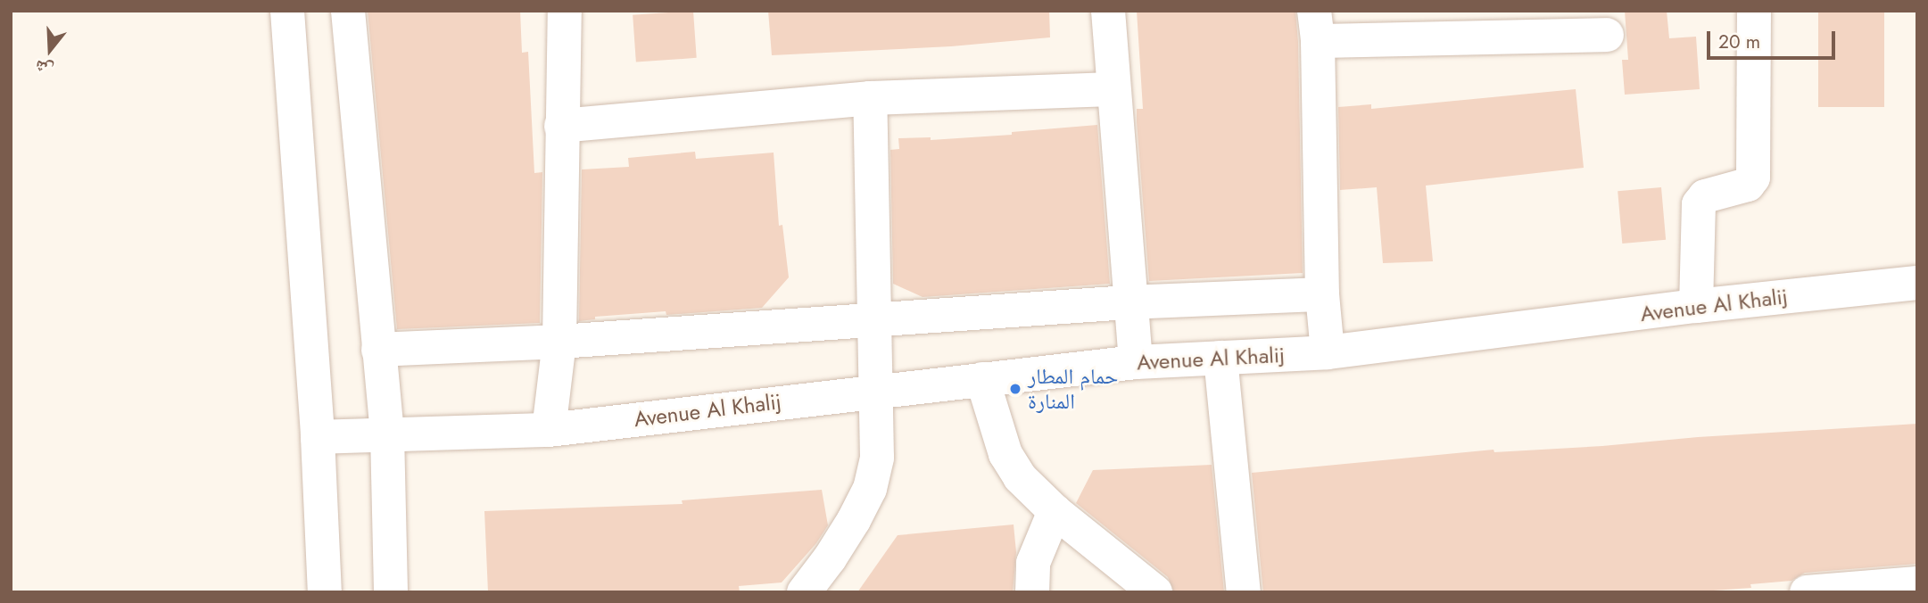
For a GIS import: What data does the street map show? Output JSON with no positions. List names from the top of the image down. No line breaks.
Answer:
{"streets":{"street":["Avenue Al Khalij"]},"places":["حمام المطار المنارة"],"scale_bar":"20 m","north":"bottom"}
